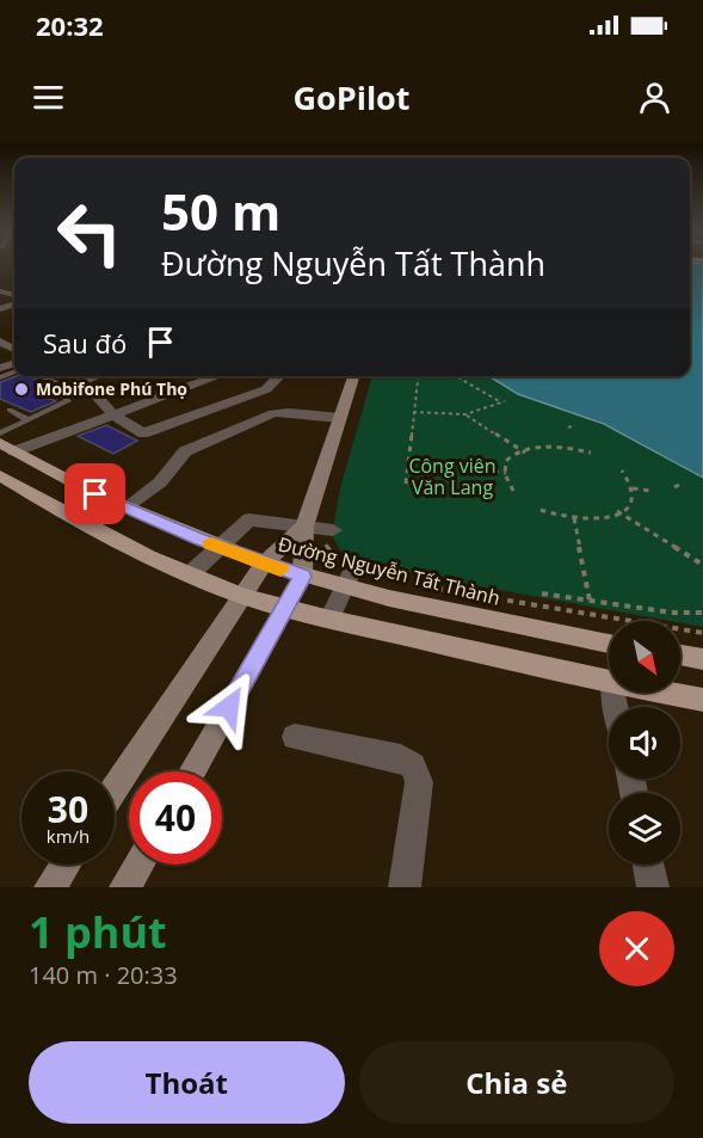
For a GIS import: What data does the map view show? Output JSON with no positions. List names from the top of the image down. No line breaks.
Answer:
{"streets":{"main road":["Đường Nguyễn Tất Thành"]},"parks":["Công viên Văn Lang"],"places":["Mobifone Phú Thọ"],"north":"bottom right","page":{"status":"20:32","header":"GoPilot","turn":["50 m","Đường Nguyễn Tất Thành"],"then":"Sau đó","speed":"30 km/h","limit":"40","heading":["1 phút","140 m · 20:33"],"buttons":["Thoát","Chia sẻ"]}}
